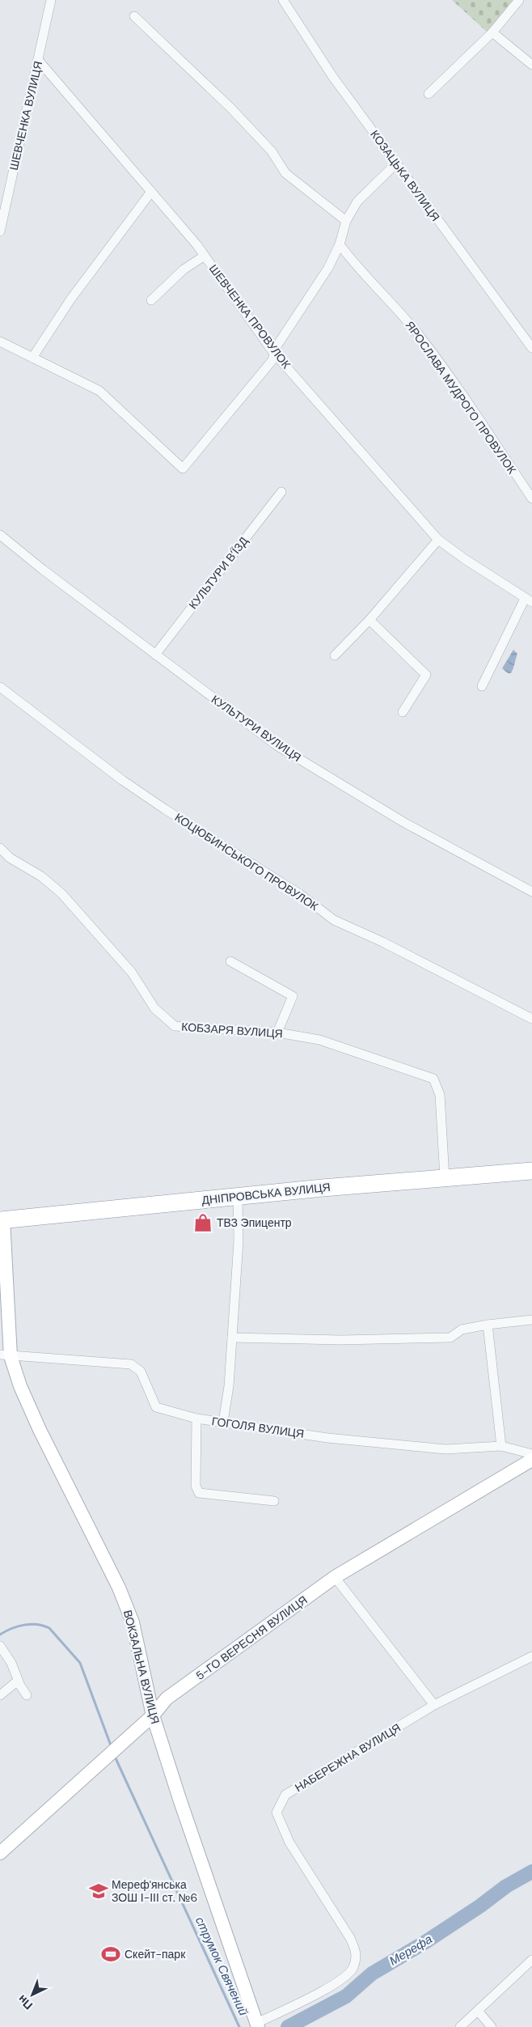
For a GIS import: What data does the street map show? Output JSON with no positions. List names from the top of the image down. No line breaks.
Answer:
{"streets":{"highway":["ДНІПРОВСЬКА ВУЛИЦЯ"],"street":["ШЕВЧЕНКА ВУЛИЦЯ","КОЗАЦЬКА ВУЛИЦЯ","ШЕВЧЕНКА ПРОВУЛОК","ЯРОСЛАВА МУДРОГО ПРОВУЛОК","КУЛЬТУРИ В’ЇЗД","КУЛЬТУРИ ВУЛИЦЯ","КОЦЮБИНСЬКОГО ПРОВУЛОК","КОБЗАРЯ ВУЛИЦЯ","ГОГОЛЯ ВУЛИЦЯ","5-ГО ВЕРЕСНЯ ВУЛИЦЯ","ВОКЗАЛЬНА ВУЛИЦЯ","НАБЕРЕЖНА ВУЛИЦЯ"]},"crossings":[["ШЕВЧЕНКА ВУЛИЦЯ","ШЕВЧЕНКА ПРОВУЛОК"],["КУЛЬТУРИ В’ЇЗД","КУЛЬТУРИ ВУЛИЦЯ"],["КОБЗАРЯ ВУЛИЦЯ","ДНІПРОВСЬКА ВУЛИЦЯ"],["ДНІПРОВСЬКА ВУЛИЦЯ","ВОКЗАЛЬНА ВУЛИЦЯ"],["ГОГОЛЯ ВУЛИЦЯ","ВОКЗАЛЬНА ВУЛИЦЯ"],["5-ГО ВЕРЕСНЯ ВУЛИЦЯ","ВОКЗАЛЬНА ВУЛИЦЯ"],["ВОКЗАЛЬНА ВУЛИЦЯ","НАБЕРЕЖНА ВУЛИЦЯ"]],"water":["Мерефа","струмок Свячений"],"places":{"shop":["ТВЗ Эпицентр"],"school or university":["Мереф'янська ЗОШ І-ІІІ ст. №6"],"sports":["Скейт-парк"]},"north":"bottom left"}
